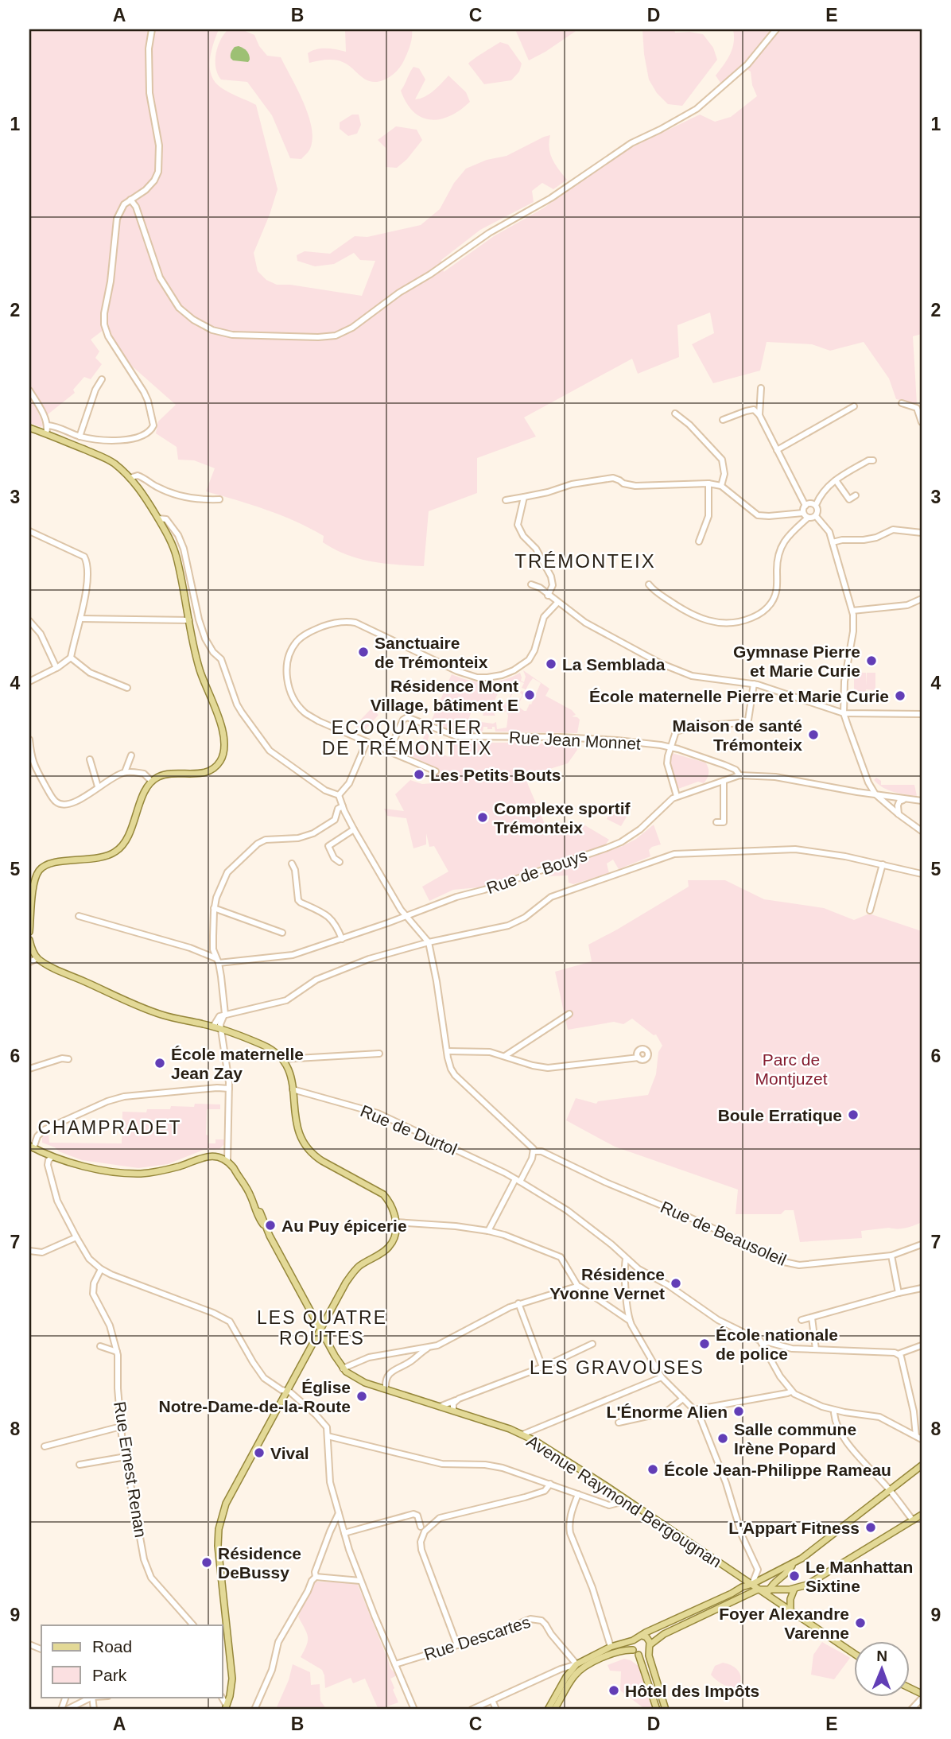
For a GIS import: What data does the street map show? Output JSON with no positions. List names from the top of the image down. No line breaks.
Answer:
{"streets":{"main road":["Avenue Raymond Bergougnan"],"street":["Rue Jean Monnet","Rue de Bouys","Rue de Durtol","Rue de Beausoleil","Rue Ernest Renan","Rue Descartes"]},"crossings":[["Rue Jean Monnet","Rue de Bouys"]],"districts":["TRÉMONTEIX","ECOQUARTIER DE TRÉMONTEIX","CHAMPRADET","LES QUATRE ROUTES","LES GRAVOUSES"],"parks":["Parc de Montjuzet"],"places":["Sanctuaire de Trémonteix","Gymnase Pierre et Marie Curie","La Semblada","Résidence Mont Village, bâtiment E","École maternelle Pierre et Marie Curie","Maison de santé Trémonteix","Les Petits Bouts","Complexe sportif Trémonteix","École maternelle Jean Zay","Boule Erratique","Au Puy épicerie","Résidence Yvonne Vernet","École nationale de police","Église Notre-Dame-de-la-Route","L'Énorme Alien","Salle commune Irène Popard","Vival","École Jean-Philippe Rameau","L'Appart Fitness","Résidence DeBussy","Le Manhattan Sixtine","Foyer Alexandre Varenne","Hôtel des Impôts"],"legend":["Road","Park"],"north":"top","grid":{"columns":["A","B","C","D","E"],"rows":["1","2","3","4","5","6","7","8","9"]}}
